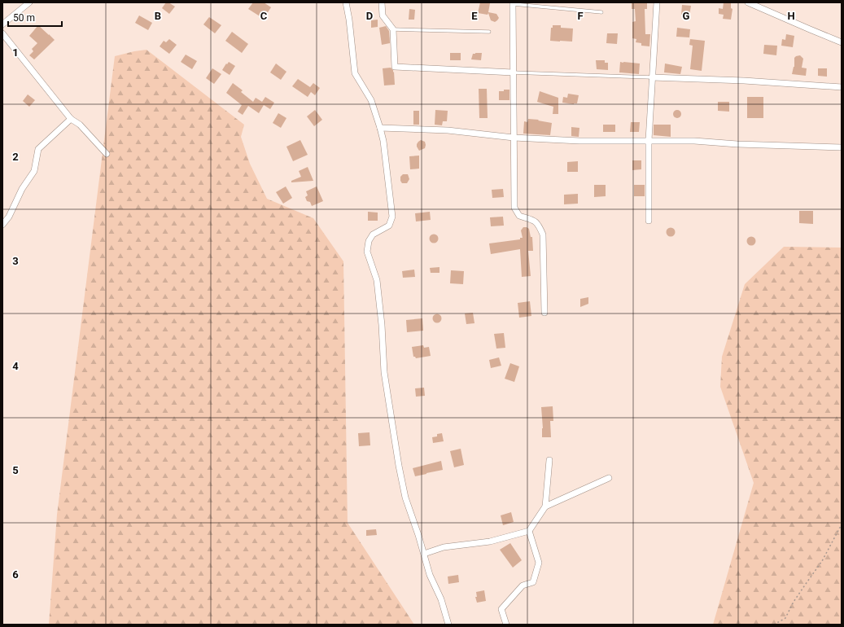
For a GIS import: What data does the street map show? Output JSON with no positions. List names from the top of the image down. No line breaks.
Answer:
{"scale_bar":"50 m","grid":{"columns":["B","C","D","E","F","G","H"],"rows":["1","2","3","4","5","6"]}}
